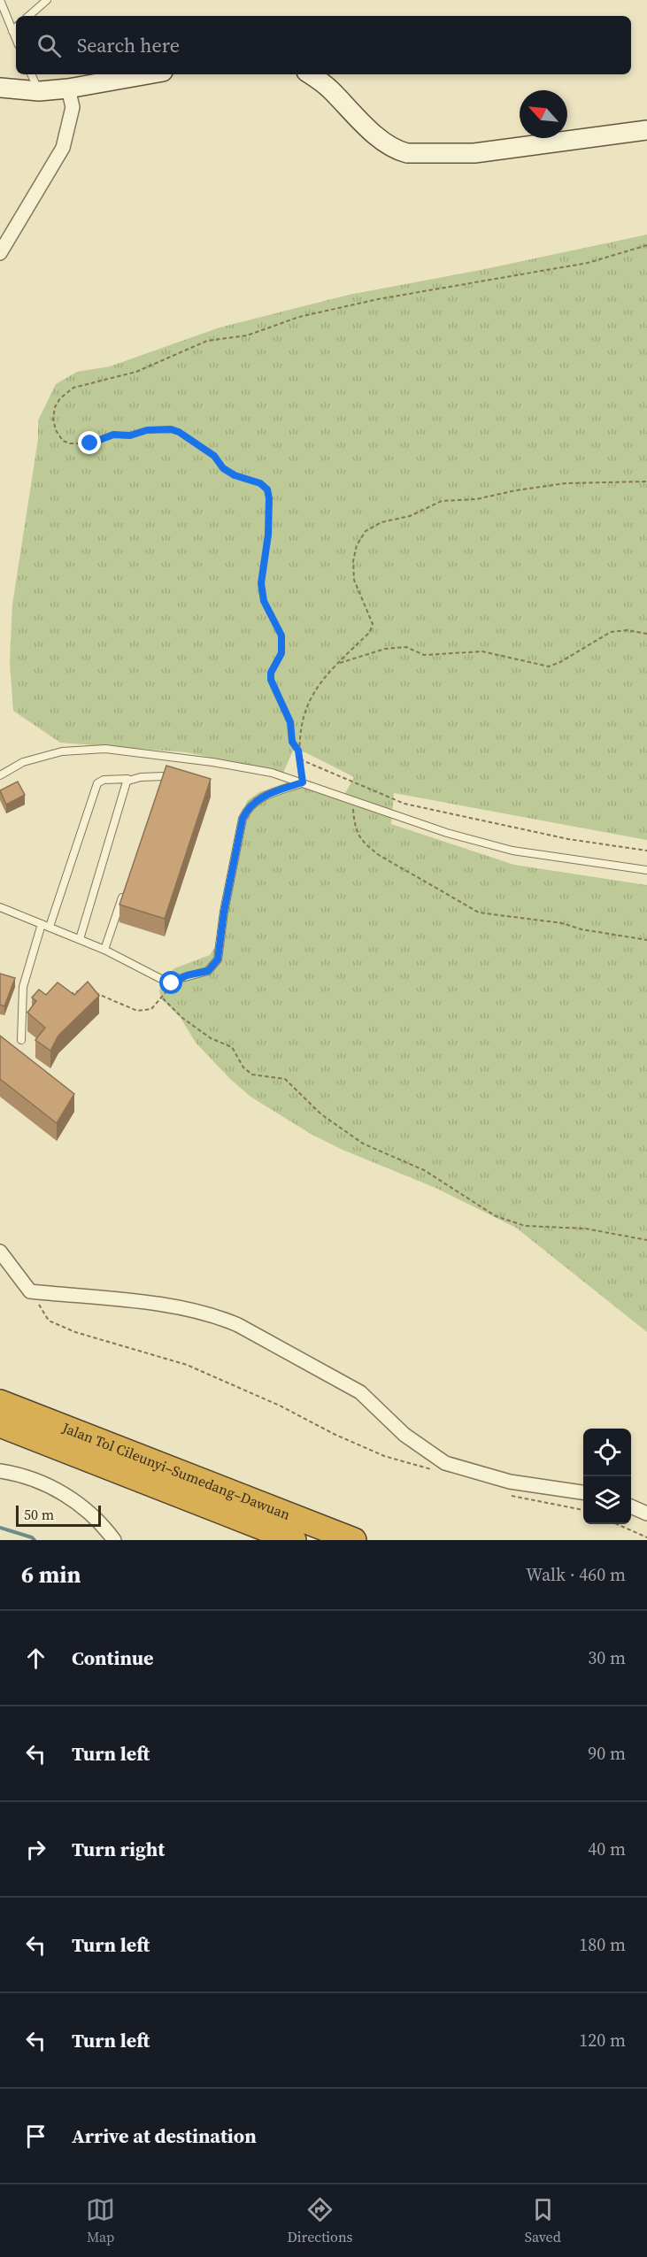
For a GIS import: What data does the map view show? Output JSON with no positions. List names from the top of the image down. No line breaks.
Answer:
{"streets":{"highway":["Jalan Tol Cileunyi–Sumedang–Dawuan"]},"scale_bar":"50 m","north":"top left","page":{"search":"Search here","scale":"50 m","heading":["6 min","Walk · 460 m"],"list":[["Continue","30 m"],["Turn left","90 m"],["Turn right","40 m"],["Turn left","180 m"],["Turn left","120 m"],"Arrive at destination"],"nav":["Map","Directions","Saved"]}}
